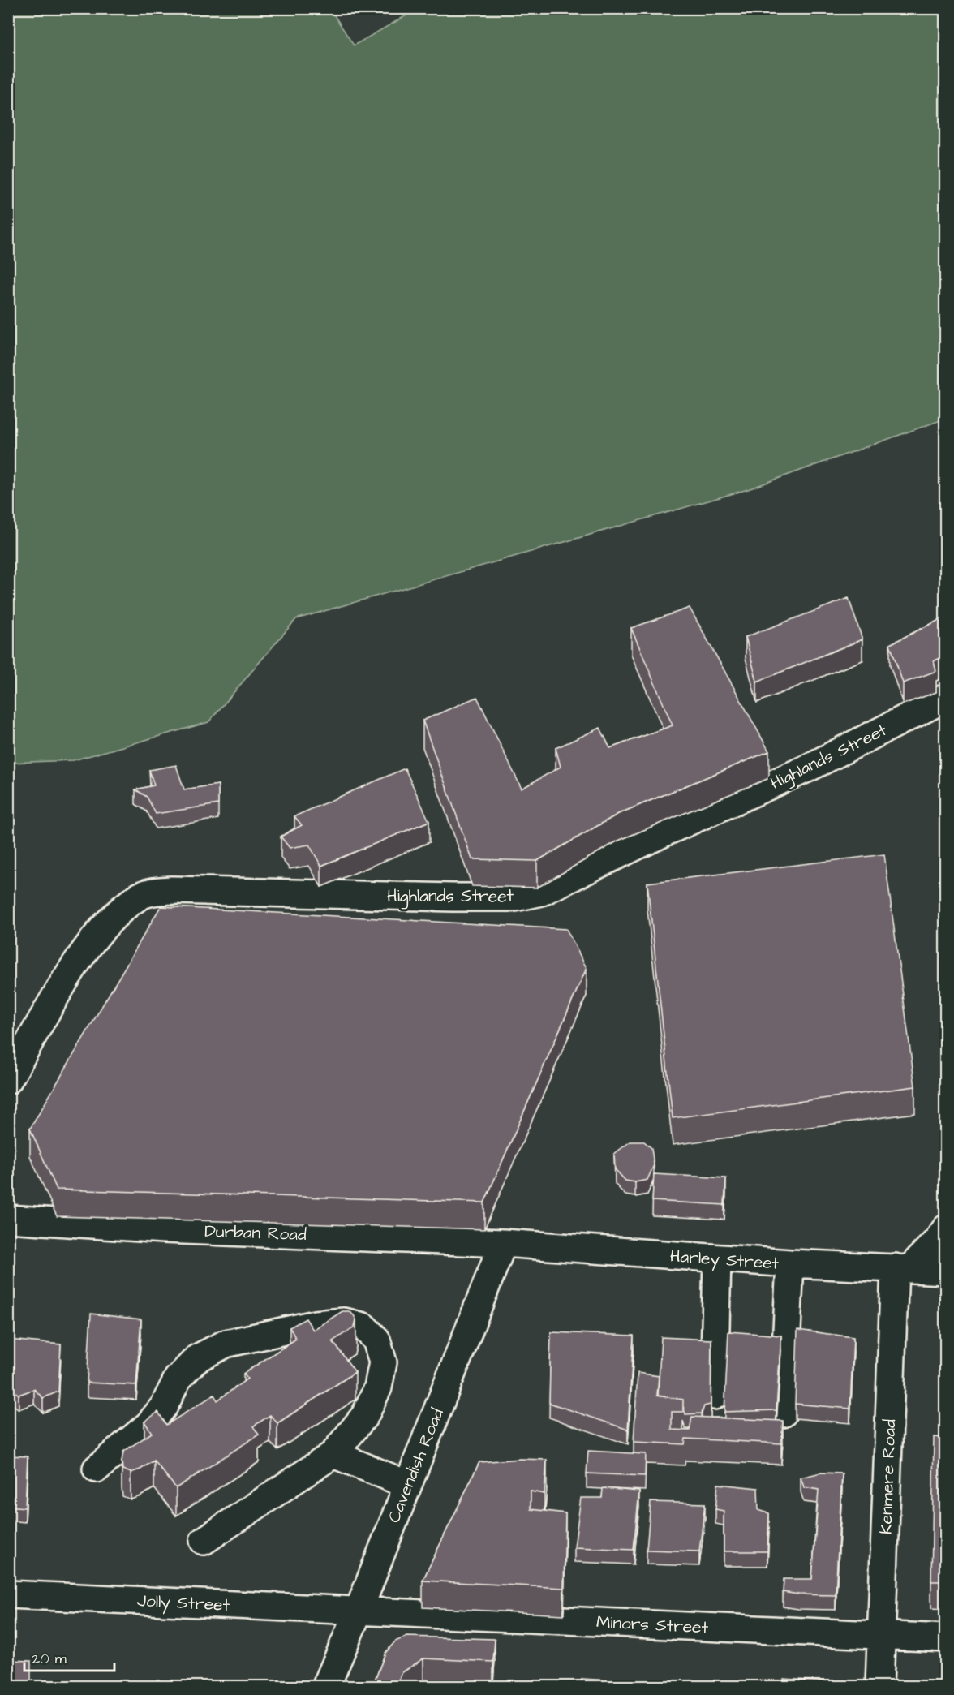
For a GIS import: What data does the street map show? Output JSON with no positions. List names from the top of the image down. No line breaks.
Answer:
{"streets":{"street":["Highlands Street","Durban Road","Harley Street","Cavendish Road","Kenmere Road","Jolly Street","Minors Street"]},"crossings":[["Durban Road","Harley Street"],["Durban Road","Cavendish Road"],["Harley Street","Cavendish Road"],["Harley Street","Kenmere Road"],["Cavendish Road","Jolly Street"],["Cavendish Road","Minors Street"],["Kenmere Road","Minors Street"],["Jolly Street","Minors Street"]],"scale_bar":"20 m"}
